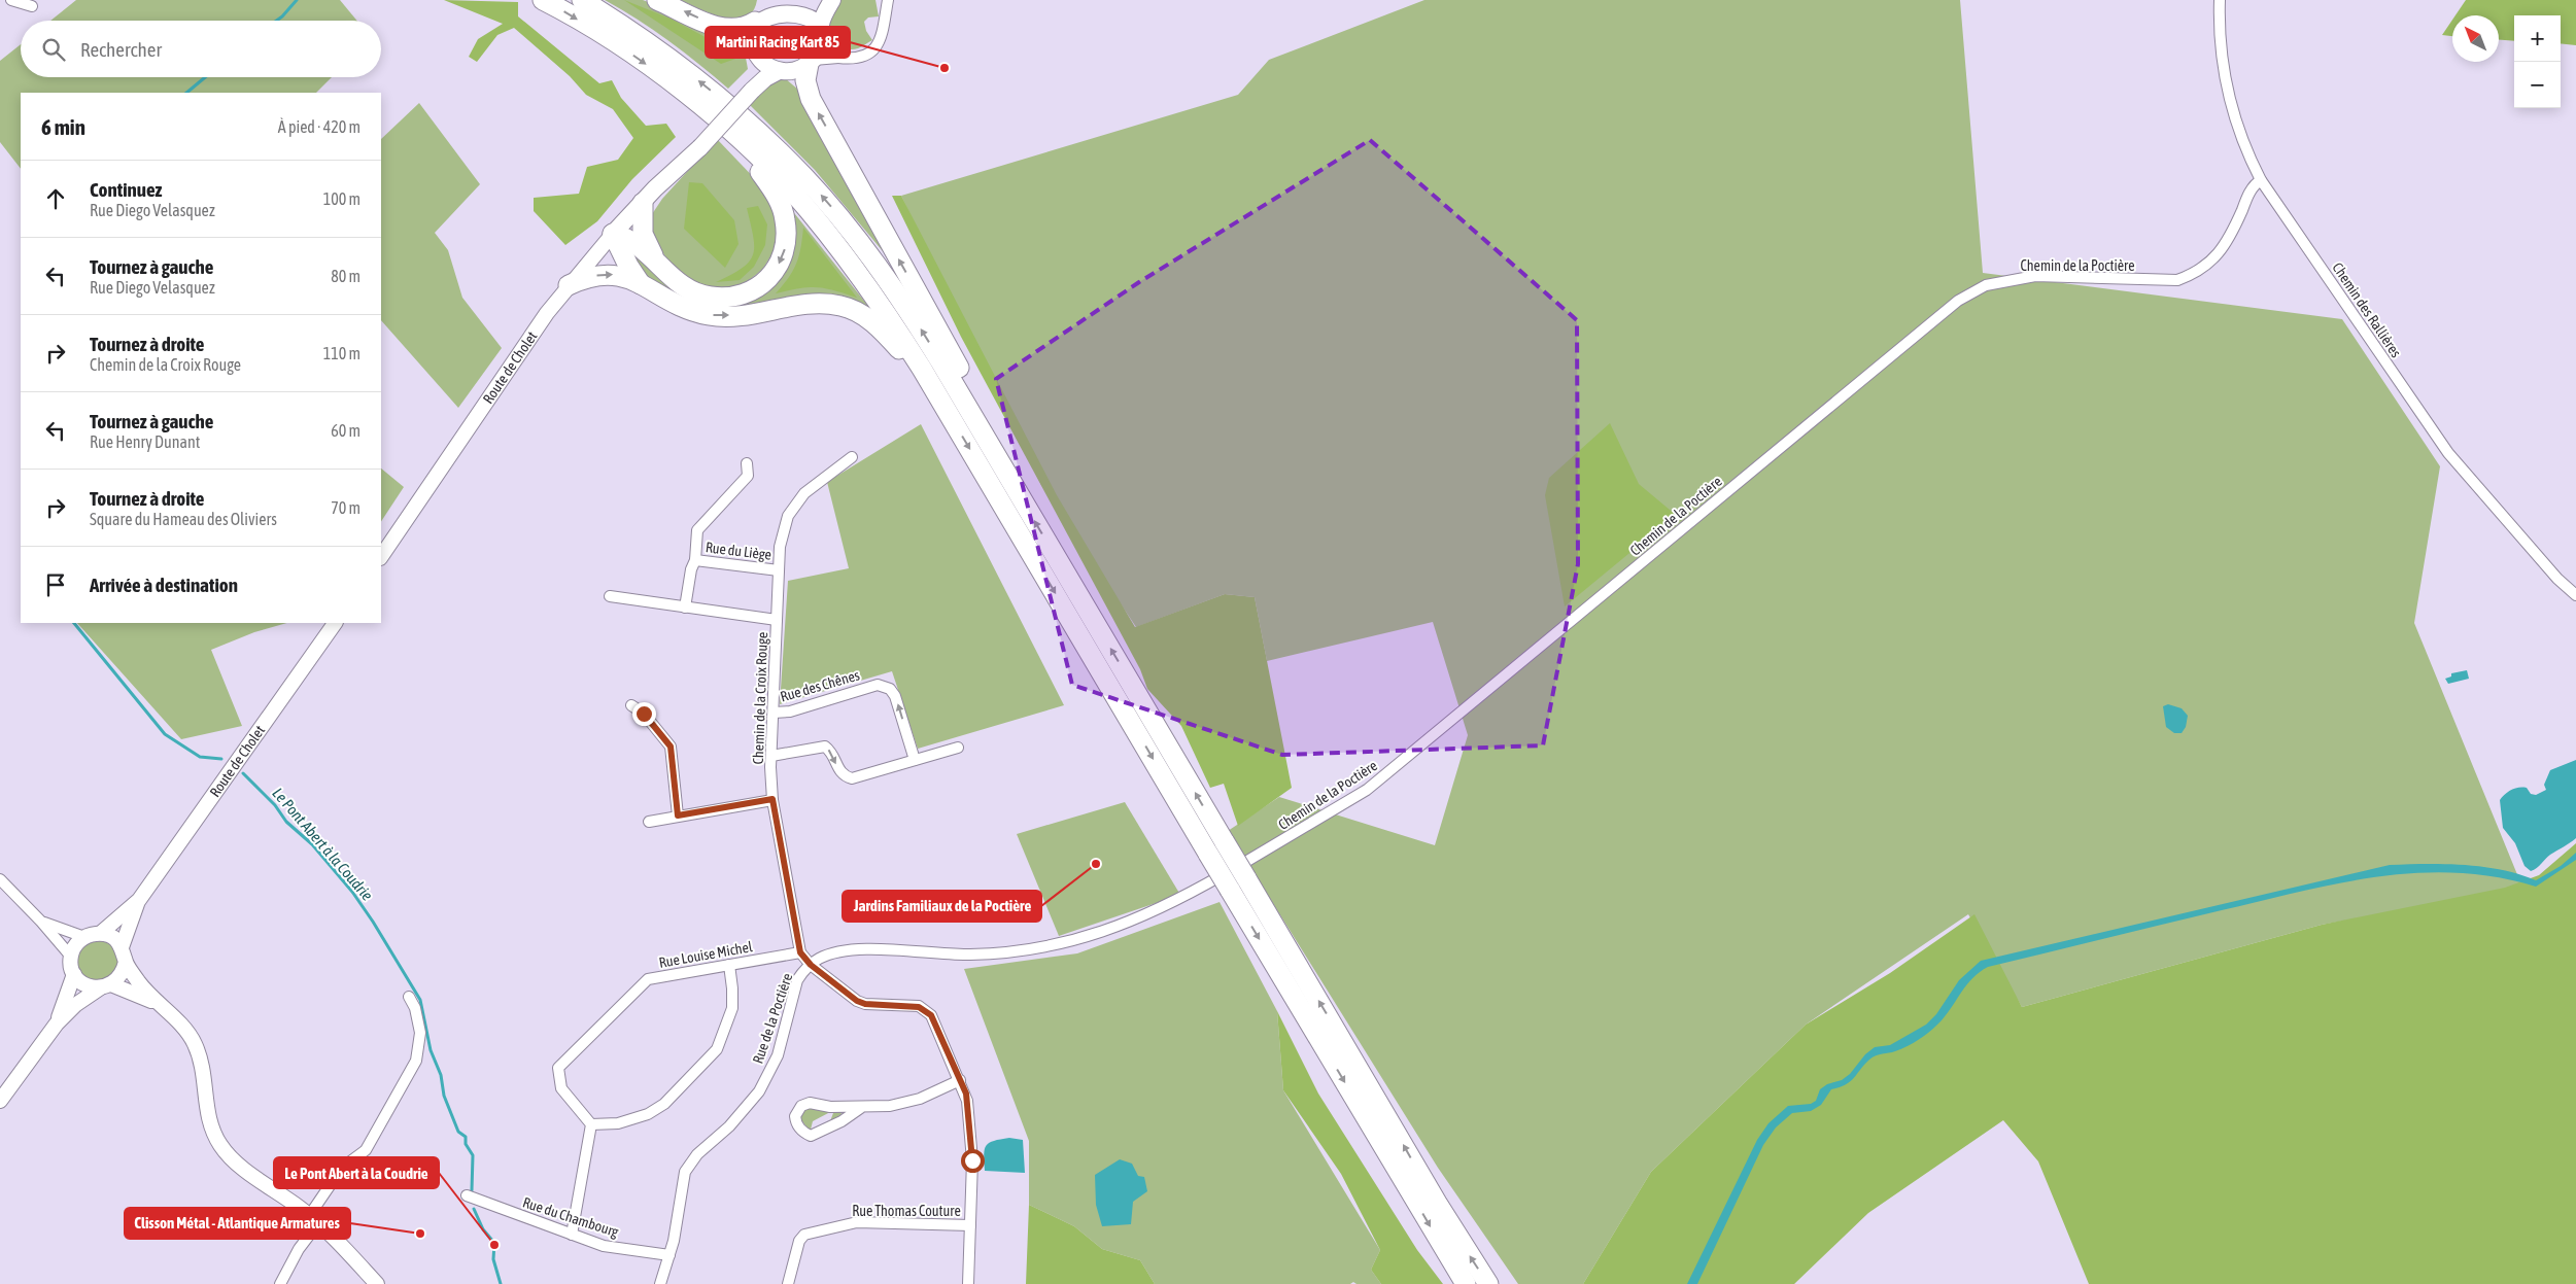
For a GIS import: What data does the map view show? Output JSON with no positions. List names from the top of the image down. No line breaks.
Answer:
{"streets":{"main road":["Route de Cholet"],"street":["Chemin de la Poctière","Chemin des Rallières","Rue du Liège","Rue des Chênes","Chemin de la Croix Rouge","Rue Louise Michel","Rue de la Poctière","Rue Thomas Couture","Rue du Chambourg"]},"crossings":[["Chemin de la Poctière","Chemin des Rallières"],["Chemin de la Poctière","Rue de la Poctière"],["Rue du Liège","Chemin de la Croix Rouge"],["Rue des Chênes","Chemin de la Croix Rouge"],["Chemin de la Croix Rouge","Rue Louise Michel"],["Chemin de la Croix Rouge","Rue de la Poctière"],["Rue de la Poctière","Rue du Chambourg"]],"water":["Le Pont Abert à la Coudrie"],"places":["Martini Racing Kart 85","Jardins Familiaux de la Poctière","Clisson Métal - Atlantique Armatures","Le Pont Abert à la Coudrie"],"north":"top left","page":{"map_buttons":["+","−"],"search":"Rechercher","heading":["6 min","À pied · 420 m"],"list":[["Continuez","Rue Diego Velasquez","100 m"],["Tournez à gauche","Rue Diego Velasquez","80 m"],["Tournez à droite","Chemin de la Croix Rouge","110 m"],["Tournez à gauche","Rue Henry Dunant","60 m"],["Tournez à droite","Square du Hameau des Oliviers","70 m"],"Arrivée à destination"]}}
